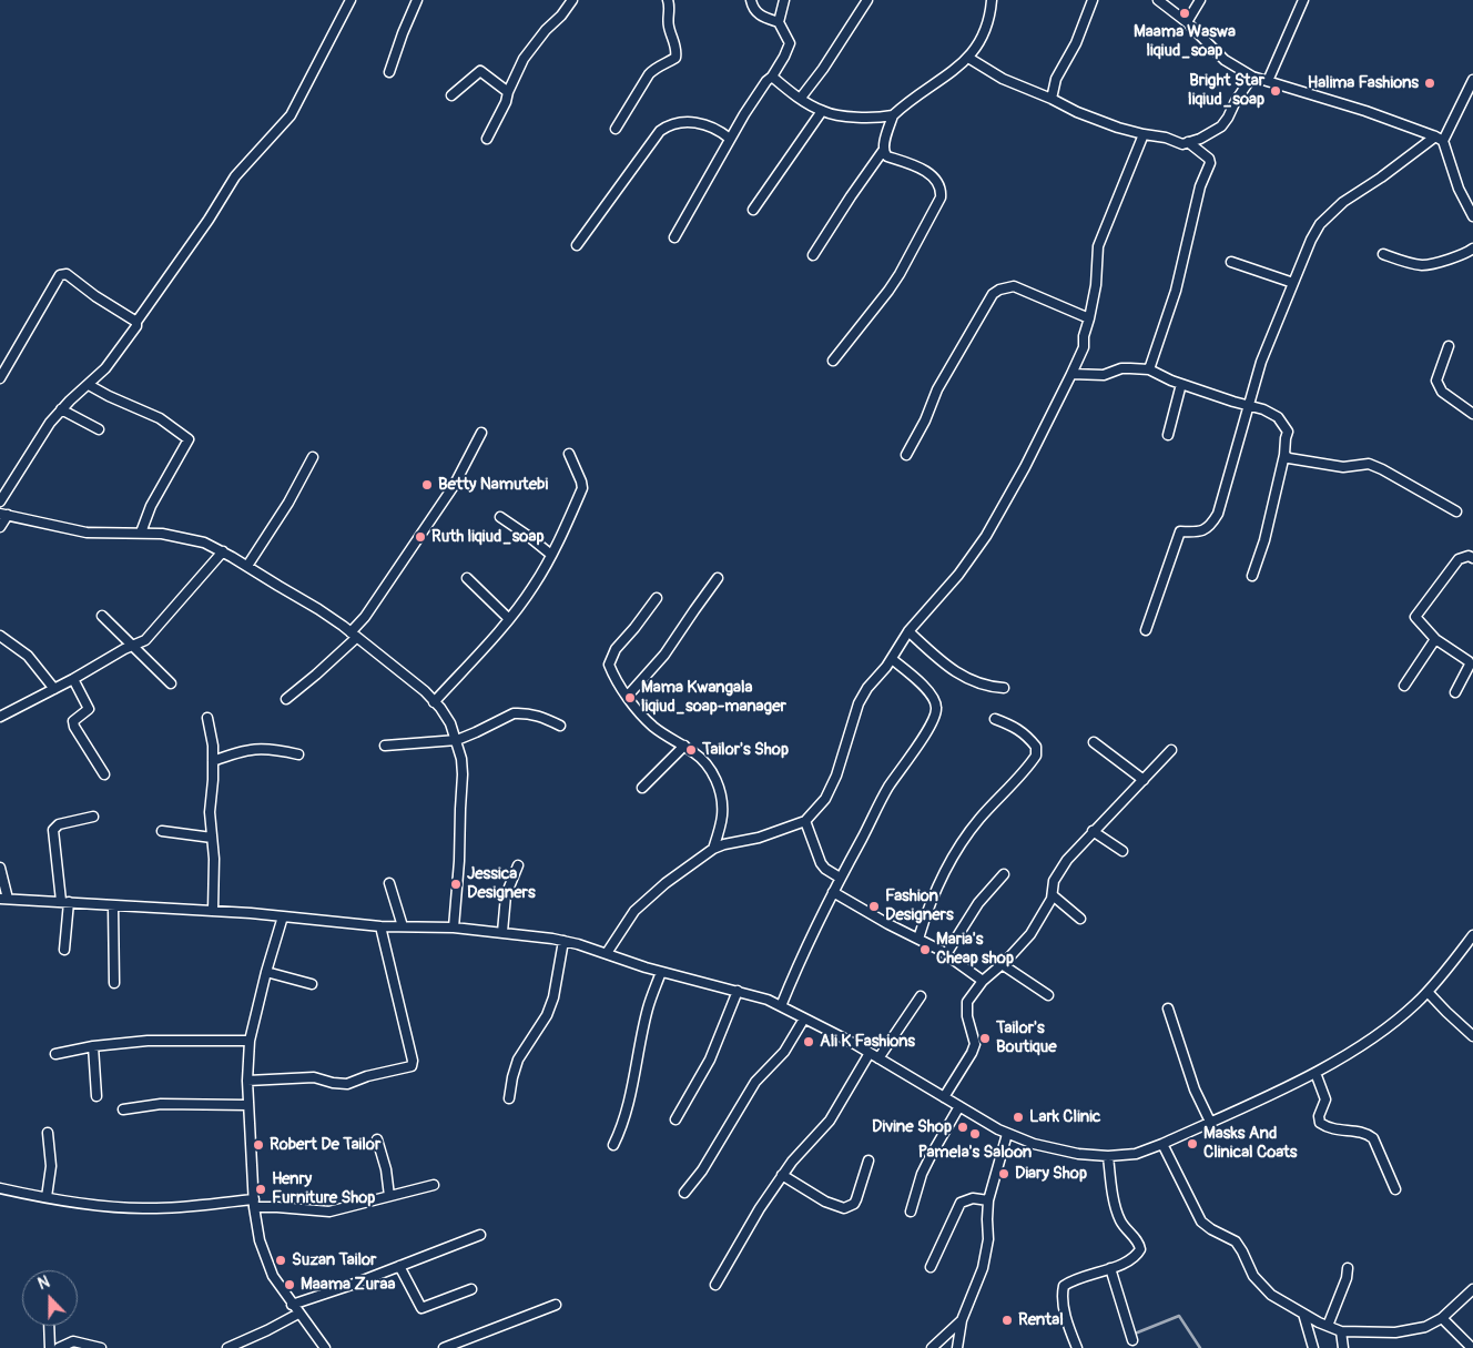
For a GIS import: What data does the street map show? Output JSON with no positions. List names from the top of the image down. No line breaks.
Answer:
{"places":["Maama Waswa liqiud_soap","Halima Fashions","Bright Star liqiud_soap","Betty Namutebi","Ruth liqiud_soap","Mama Kwangala liqiud_soap-manager","Tailor's Shop","Jessica Designers","Fashion Designers","Maria's Cheap shop","Tailor's Boutique","Ali K Fashions","Lark Clinic","Divine Shop","Pamela's Saloon","Masks And Clinical Coats","Robert De Tailor","Diary Shop","Henry Furniture Shop","Suzan Tailor","Maama Zuraa","Rental"],"north":"top"}
